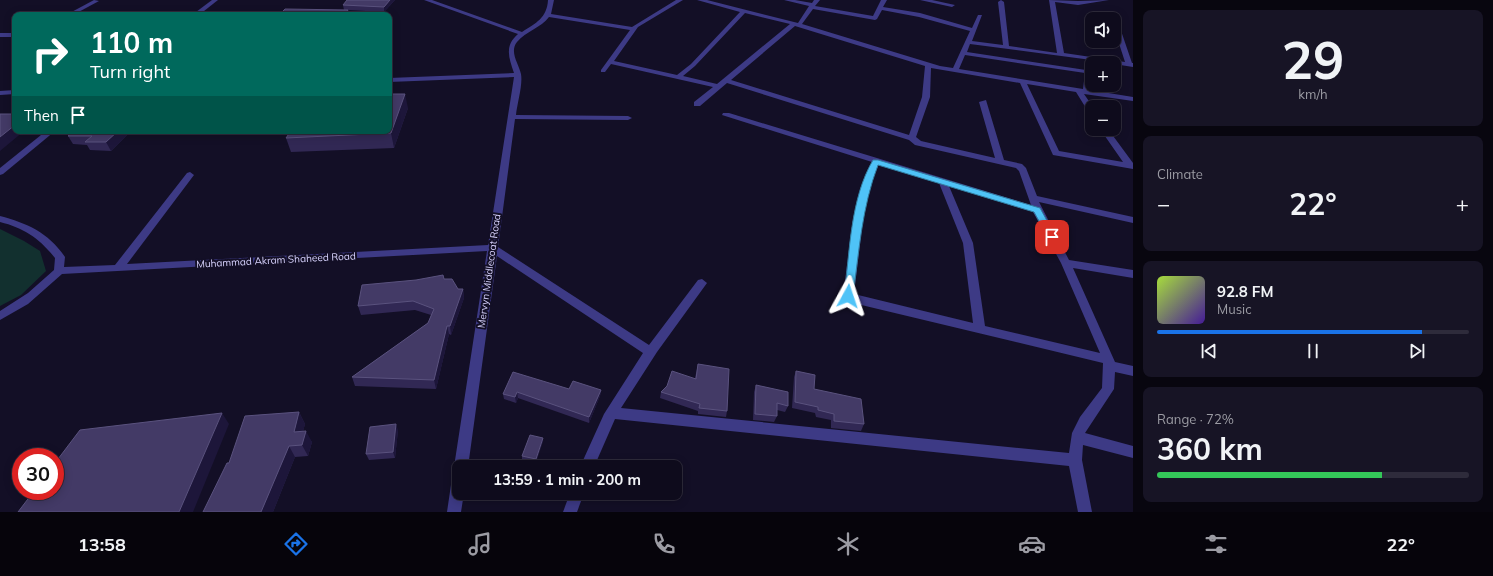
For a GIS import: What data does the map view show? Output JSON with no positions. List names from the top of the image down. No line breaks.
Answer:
{"streets":{"street":["Muhammad Akram Shaheed Road","Mervyn Middlecoat Road"]},"crossings":[["Muhammad Akram Shaheed Road","Mervyn Middlecoat Road"]],"page":{"tile":[["29","km/h"],"Climate",["Range · 72%","360 km"]],"map_buttons":["+","−"],"turn":["110 m","Turn right"],"then":"Then","heat":["−","22°","+"],"song":["92.8 FM","Music"],"limit":"30","trip":"13:59 · 1 min · 200 m","tabs":["13:58","22°"]}}
